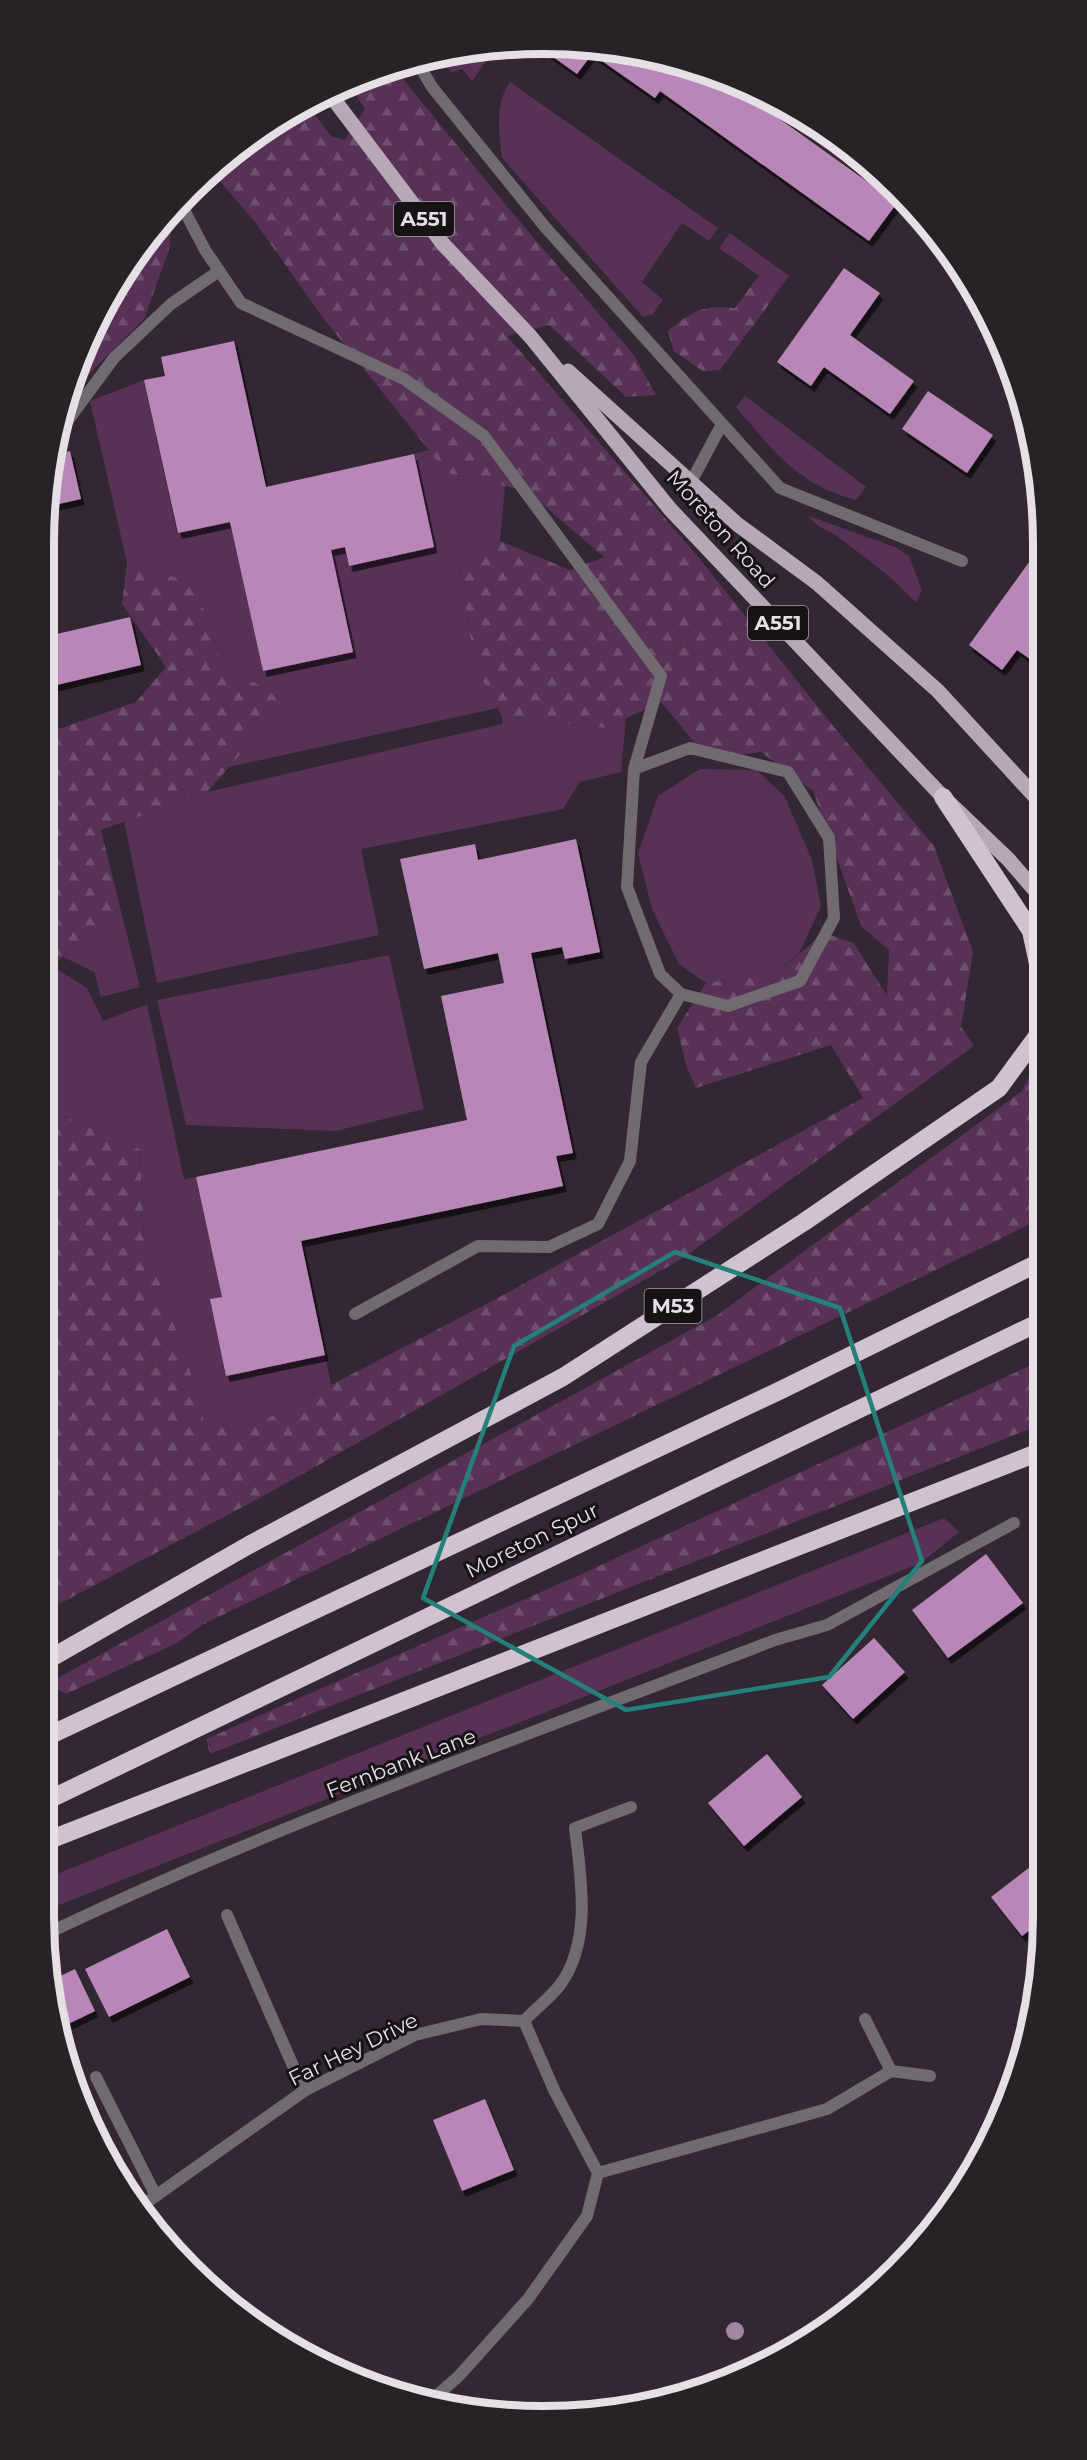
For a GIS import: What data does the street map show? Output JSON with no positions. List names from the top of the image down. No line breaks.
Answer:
{"streets":{"highway":["M53","Moreton Spur"],"main road":["A551","Moreton Road"],"street":["Fernbank Lane","Far Hey Drive"]},"crossings":[["Moreton Road","M53"]]}
